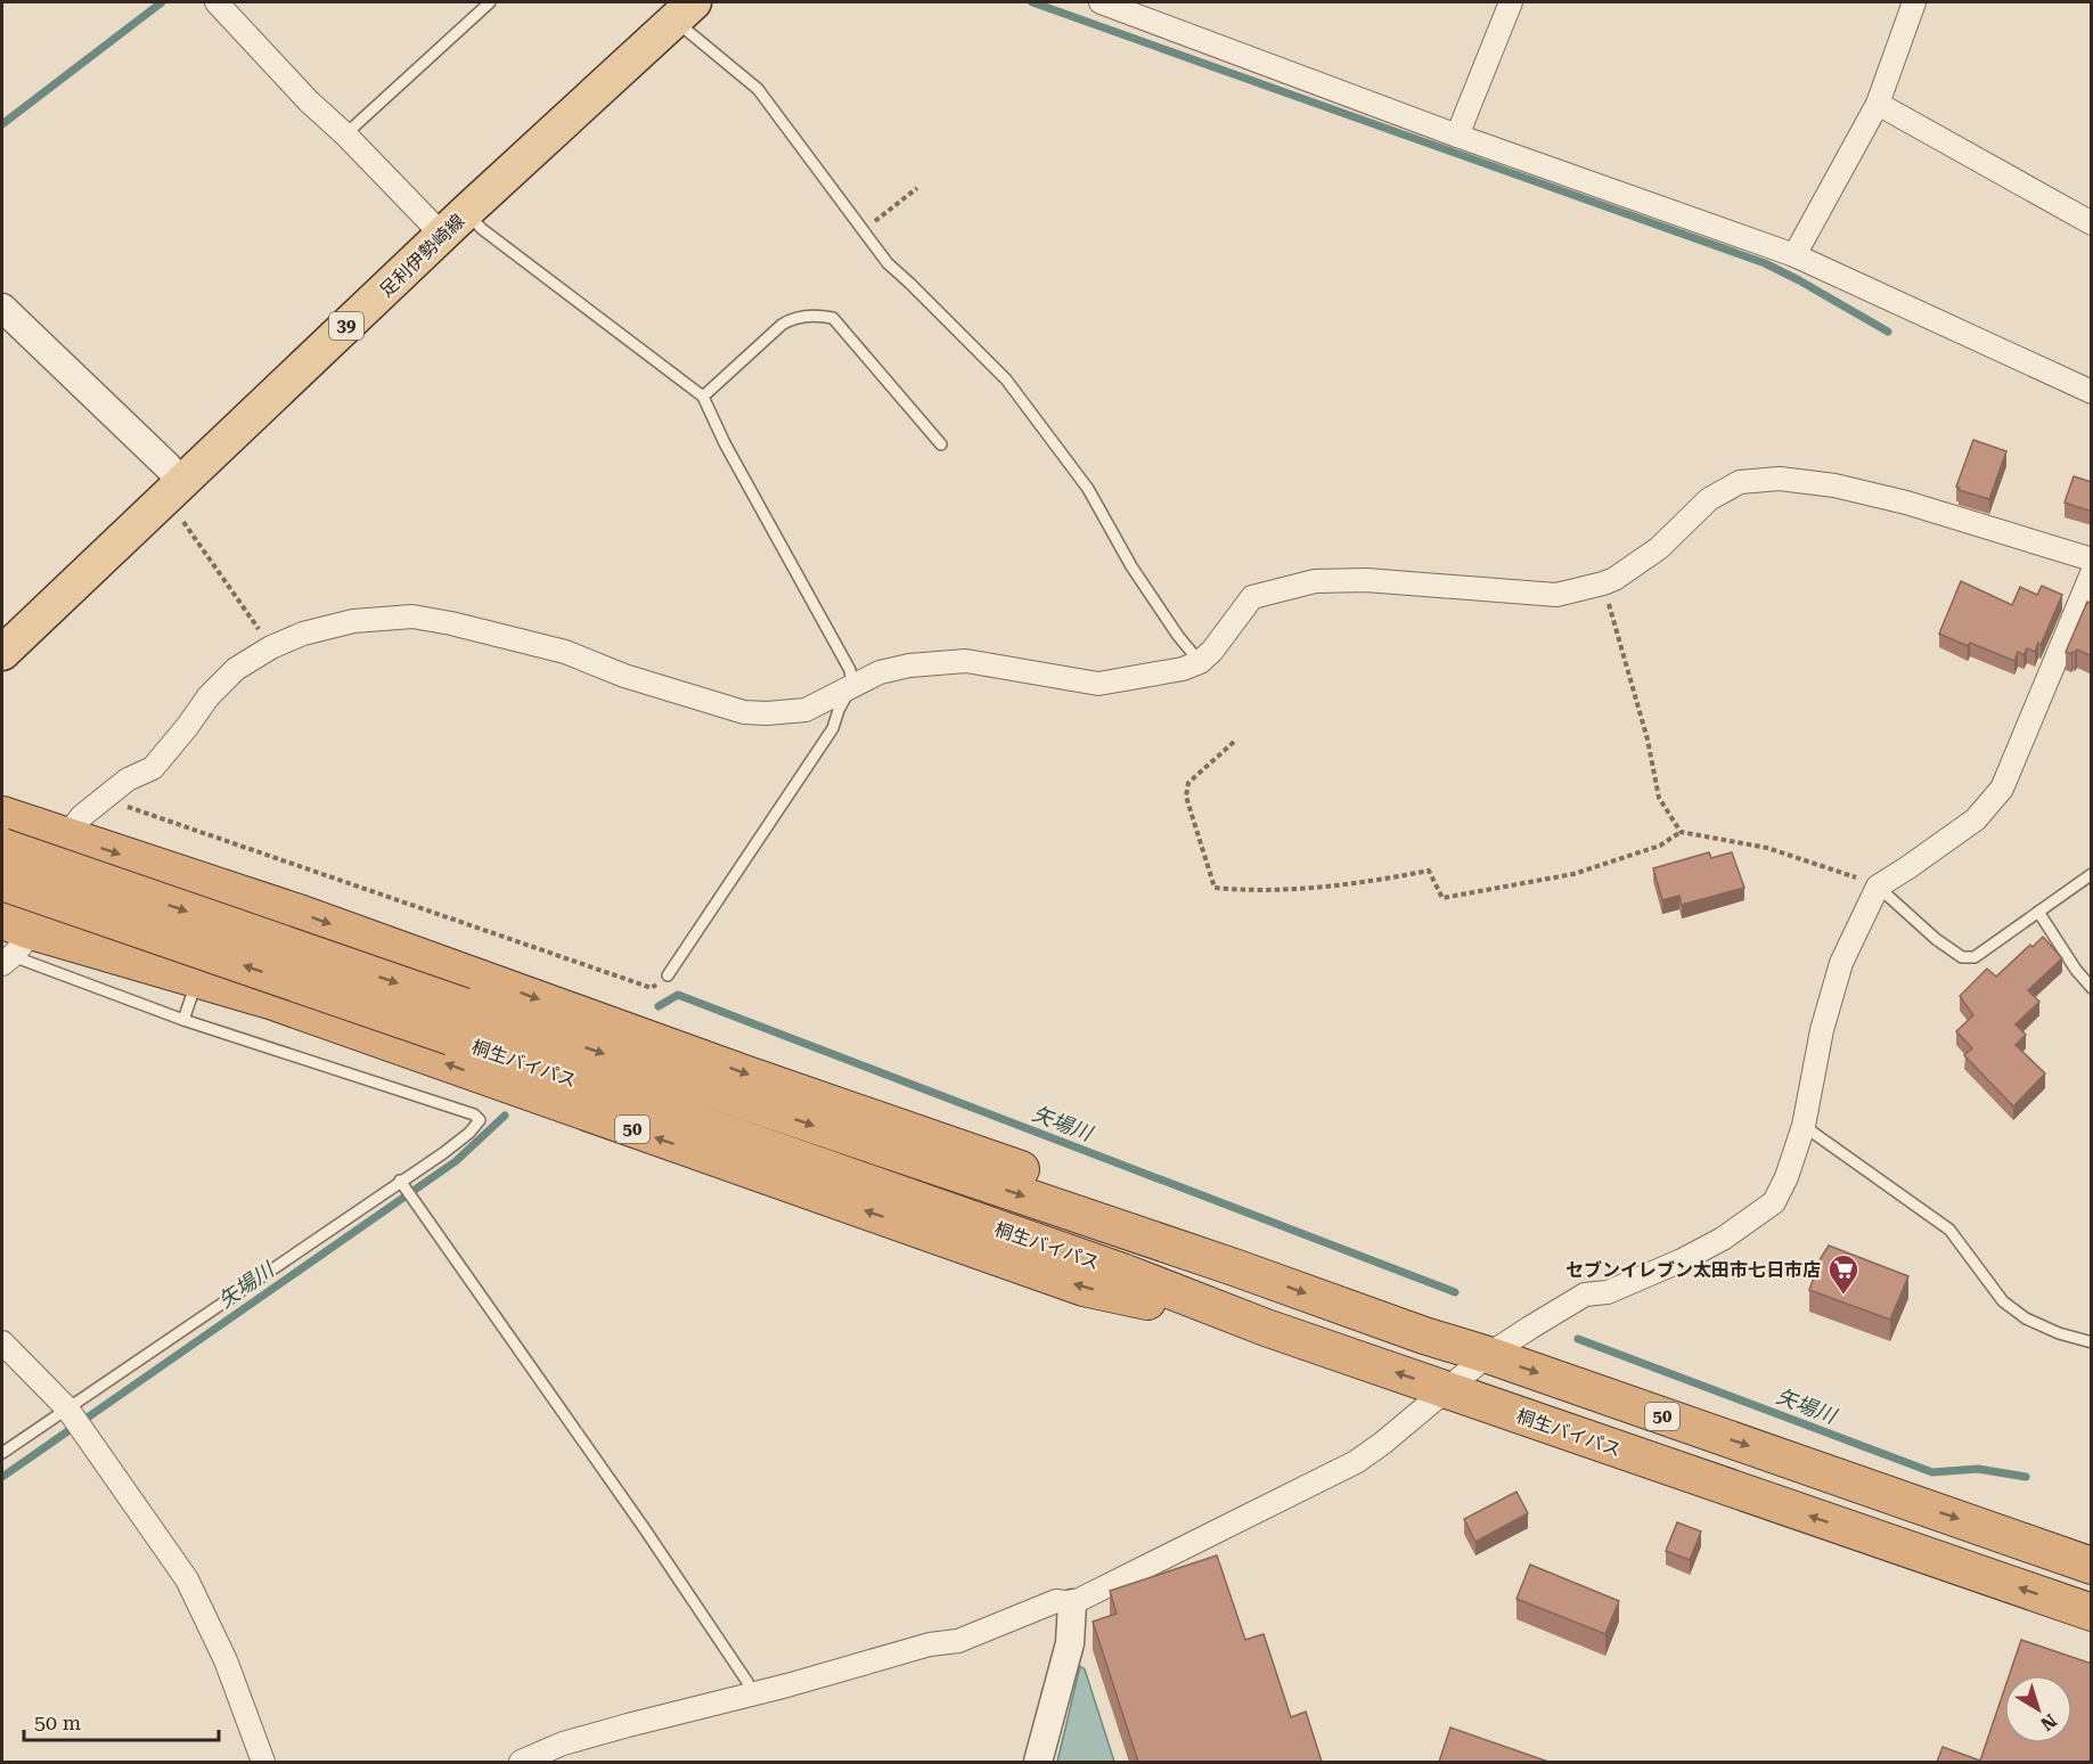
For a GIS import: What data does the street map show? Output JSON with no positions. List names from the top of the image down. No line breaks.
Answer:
{"streets":{"highway":["桐生バイパス","50"],"main road":["足利伊勢崎線","39"]},"crossings":[["桐生バイパス","50"]],"water":["矢場川"],"places":{"supermarket":["セブンイレブン太田市七日市店"]},"scale_bar":"50 m","north":"bottom right"}
